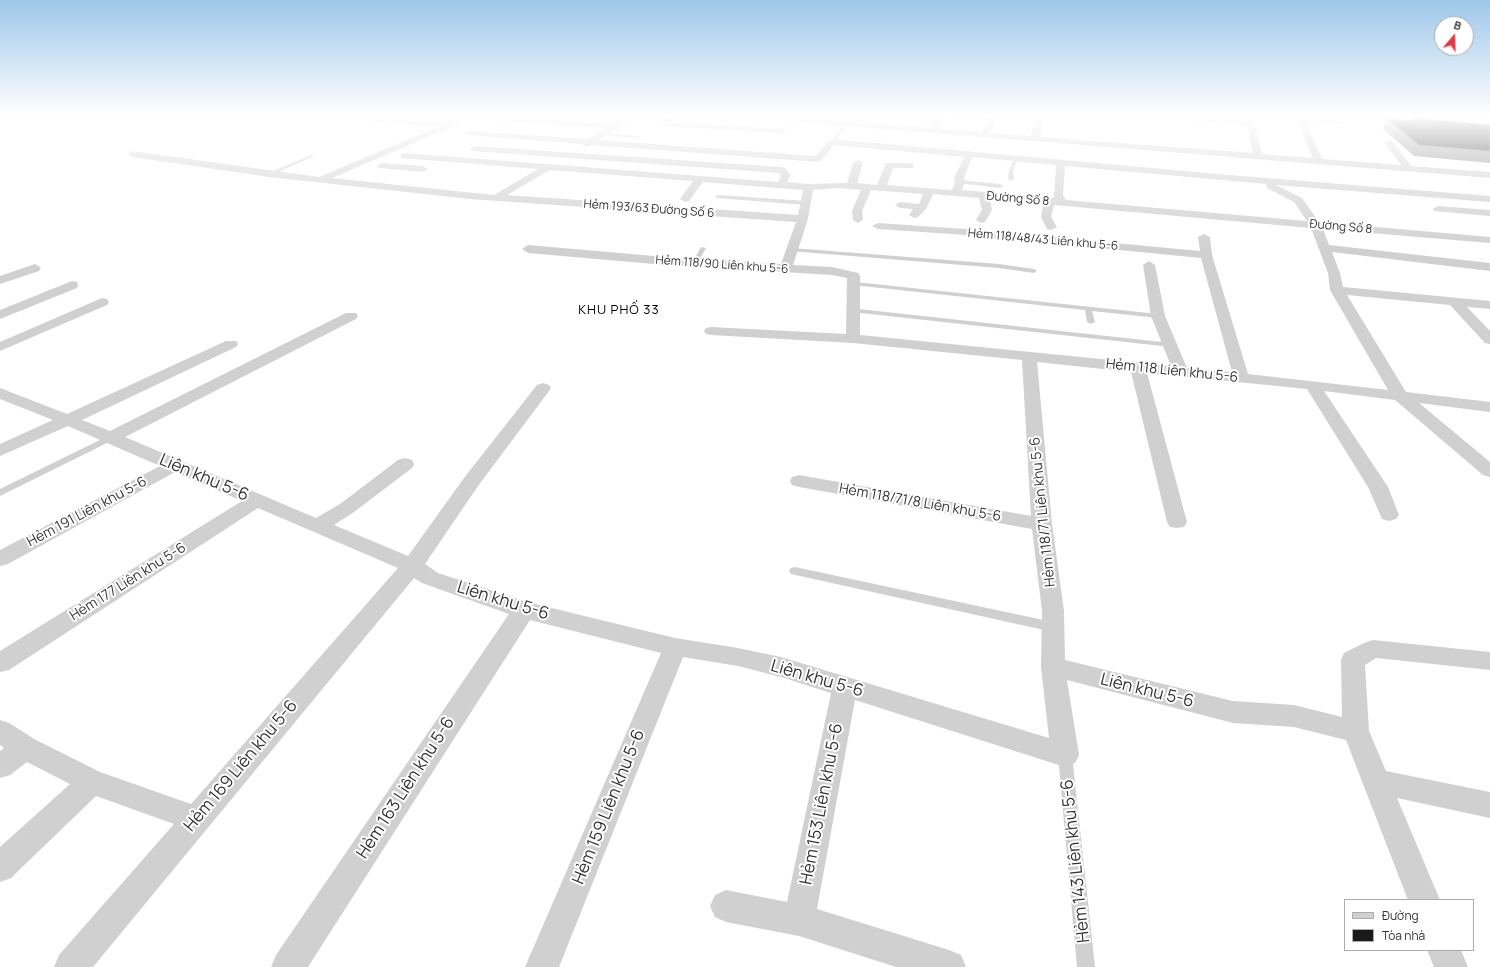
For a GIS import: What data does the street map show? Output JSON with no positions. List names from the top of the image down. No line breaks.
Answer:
{"streets":{"street":["Đường Số 8","Hẻm 193/63 Đường Số 6","Hẻm 118/48/43 Liên khu 5-6","Hẻm 118/90 Liên khu 5-6","Hẻm 118 Liên khu 5-6","Liên khu 5-6","Hẻm 118/71/8 Liên khu 5-6","Hẻm 191 Liên khu 5-6","Hẻm 118/71 Liên khu 5-6","Hẻm 177 Liên khu 5-6","Hẻm 169 Liên khu 5-6","Hẻm 163 Liên khu 5-6","Hẻm 153 Liên khu 5-6","Hẻm 159 Liên khu 5-6"],"lane":["Hẻm 143 Liên khu 5-6"]},"crossings":[["Hẻm 118 Liên khu 5-6","Hẻm 118/71 Liên khu 5-6"],["Liên khu 5-6","Hẻm 191 Liên khu 5-6"],["Liên khu 5-6","Hẻm 118/71 Liên khu 5-6"],["Liên khu 5-6","Hẻm 177 Liên khu 5-6"],["Liên khu 5-6","Hẻm 169 Liên khu 5-6"],["Liên khu 5-6","Hẻm 163 Liên khu 5-6"],["Liên khu 5-6","Hẻm 153 Liên khu 5-6"],["Liên khu 5-6","Hẻm 159 Liên khu 5-6"],["Liên khu 5-6","Hẻm 143 Liên khu 5-6"],["Hẻm 118/71/8 Liên khu 5-6","Hẻm 118/71 Liên khu 5-6"]],"districts":["KHU PHỐ 33"],"legend":["Đường","Tòa nhà"],"north":"top"}
